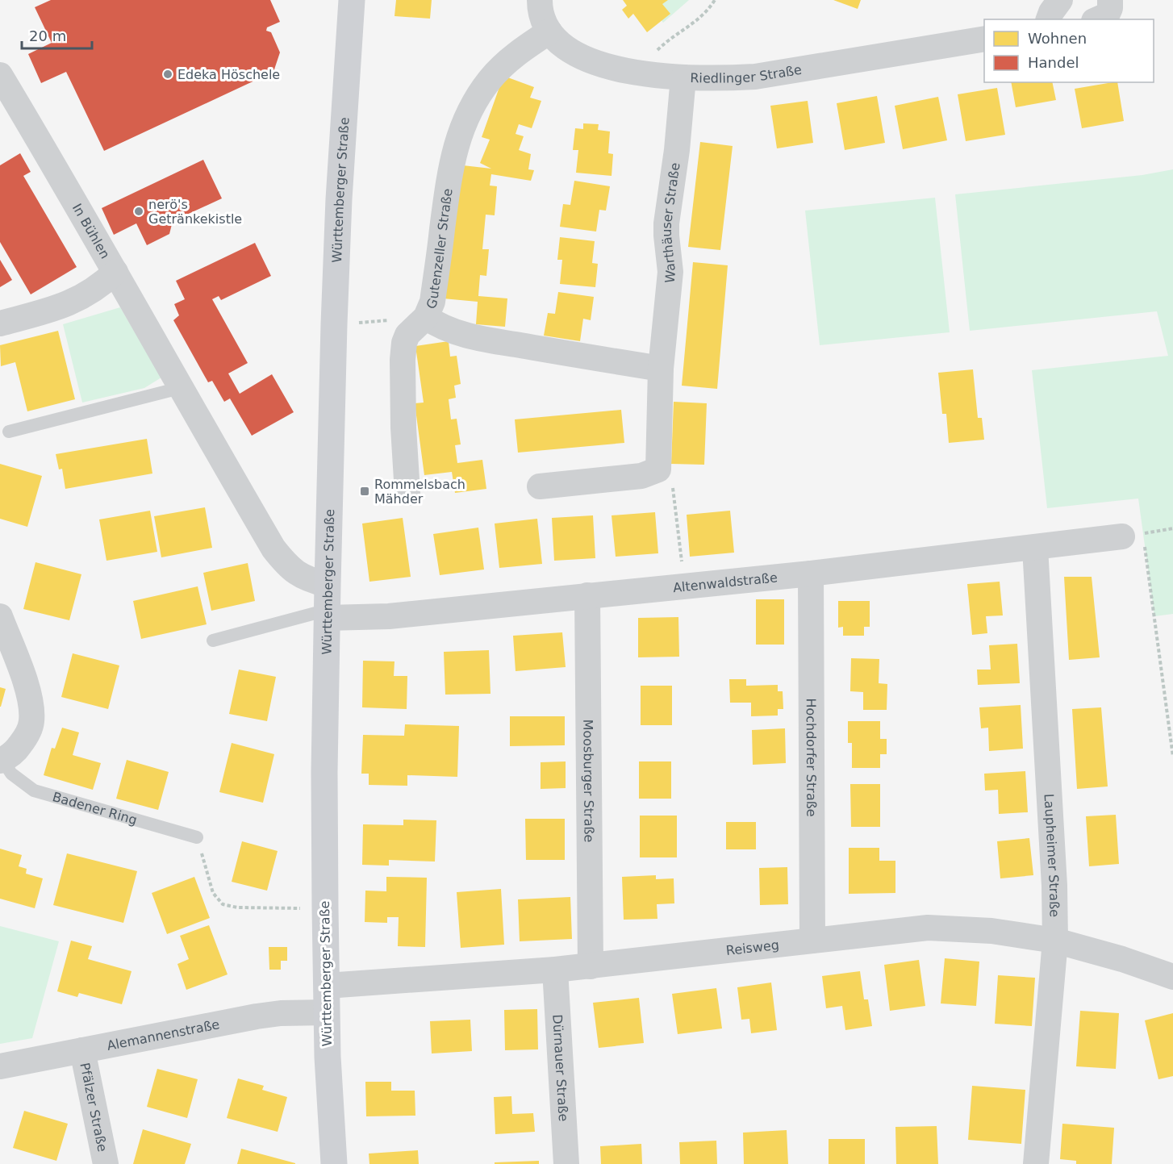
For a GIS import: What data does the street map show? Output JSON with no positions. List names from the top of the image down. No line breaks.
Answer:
{"streets":{"main road":["Württemberger Straße"],"street":["Riedlinger Straße","Warthäuser Straße","In Bühlen","Gutenzeller Straße","Altenwaldstraße","Hochdorfer Straße","Moosburger Straße","Badener Ring","Laupheimer Straße","Reisweg","Alemannenstraße","Dürnauer Straße","Pfälzer Straße"]},"crossings":[["Riedlinger Straße","Warthäuser Straße"],["Riedlinger Straße","Gutenzeller Straße"],["Württemberger Straße","In Bühlen"],["Württemberger Straße","Altenwaldstraße"],["Württemberger Straße","Reisweg"],["Württemberger Straße","Alemannenstraße"],["In Bühlen","Altenwaldstraße"],["Altenwaldstraße","Hochdorfer Straße"],["Altenwaldstraße","Moosburger Straße"],["Altenwaldstraße","Laupheimer Straße"],["Hochdorfer Straße","Reisweg"],["Moosburger Straße","Reisweg"],["Laupheimer Straße","Reisweg"],["Reisweg","Dürnauer Straße"],["Alemannenstraße","Pfälzer Straße"]],"places":{"other":["Edeka Höschele","nerö's Getränkekistle"],"transit":["Rommelsbach Mähder"]},"legend":["Wohnen","Handel"],"scale_bar":"20 m"}
